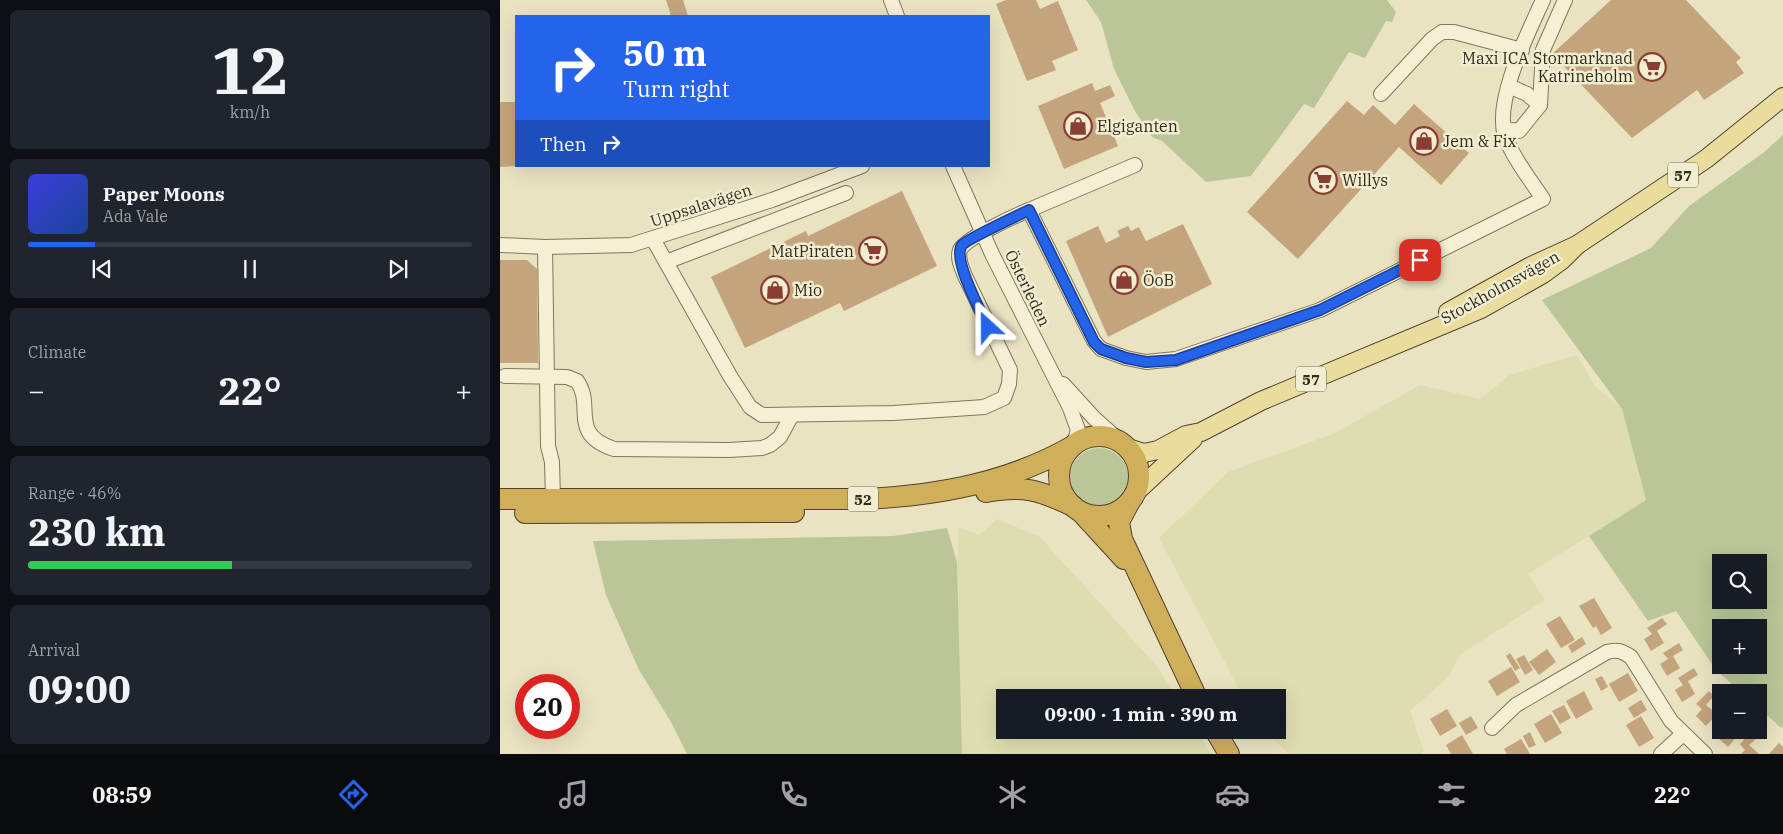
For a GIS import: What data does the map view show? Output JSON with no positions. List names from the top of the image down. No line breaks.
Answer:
{"streets":{"highway":["52"],"main road":["57","Stockholmsvägen"],"street":["Uppsalavägen","Österleden"]},"crossings":[["Stockholmsvägen","Österleden"],["Stockholmsvägen","52"],["Österleden","52"]],"places":{"supermarket":["Maxi ICA Stormarknad Katrineholm","Willys","MatPiraten"],"shop":["Elgiganten","Jem & Fix","ÖoB","Mio"]},"page":{"tile":[["12","km/h"],"Climate",["Range · 46%","230 km"],["Arrival","09:00"]],"turn":["50 m","Turn right"],"then":"Then","song":["Paper Moons","Ada Vale"],"heat":["−","22°","+"],"map_buttons":["+","−"],"limit":"20","trip":"09:00 · 1 min · 390 m","tabs":["08:59","22°"]}}
